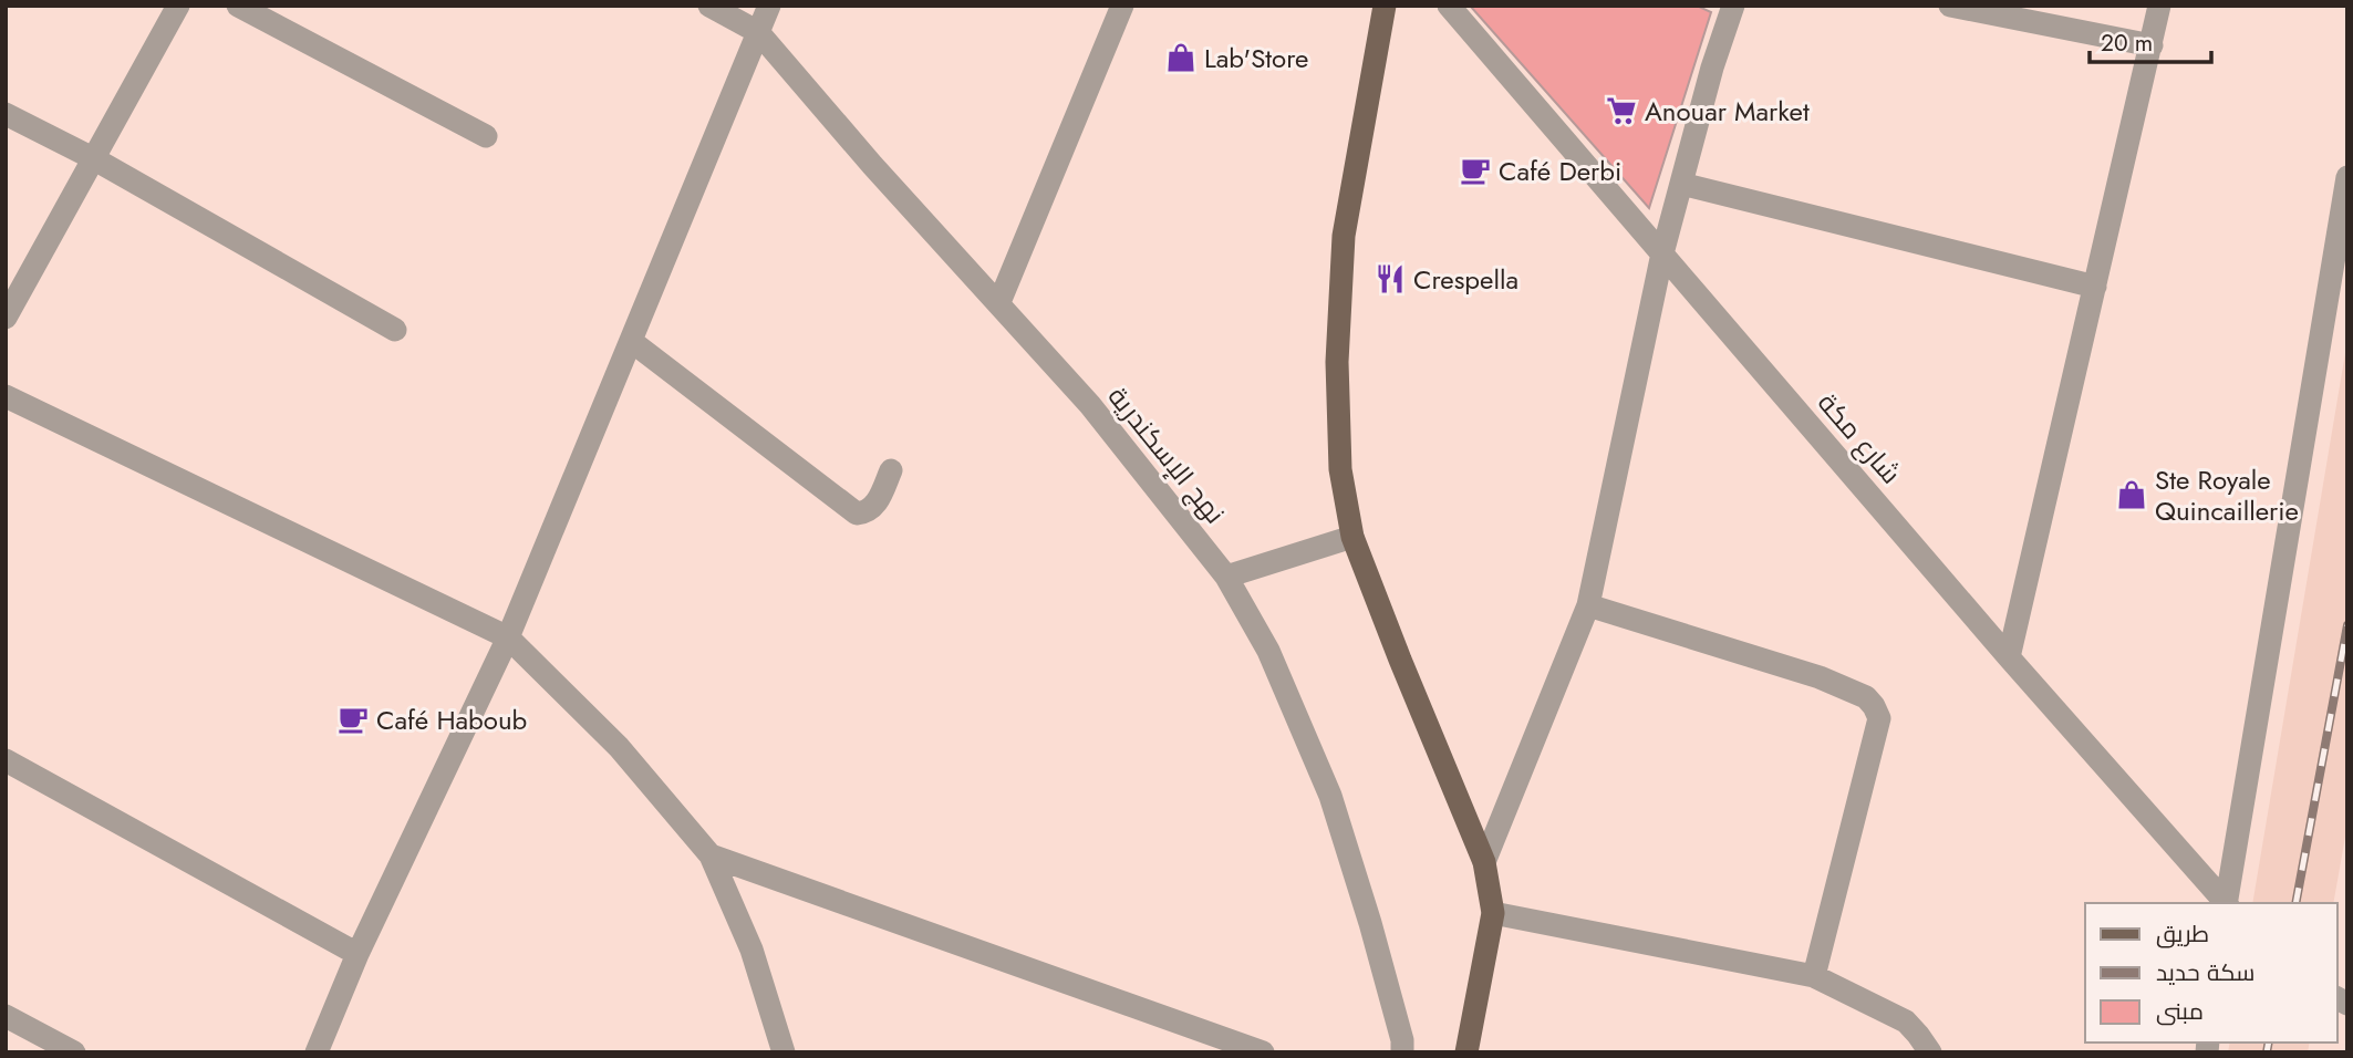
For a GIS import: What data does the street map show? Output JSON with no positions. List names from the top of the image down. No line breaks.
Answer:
{"streets":{"street":["شارع مكة","نهج الإسكندرية"]},"places":{"shop":["Lab'Store","Ste Royale Quincaillerie"],"supermarket":["Anouar Market"],"cafe":["Café Derbi","Café Haboub"],"restaurant":["Crespella"]},"legend":["طريق","سكة حديد","مبنى"],"scale_bar":"20 m"}
